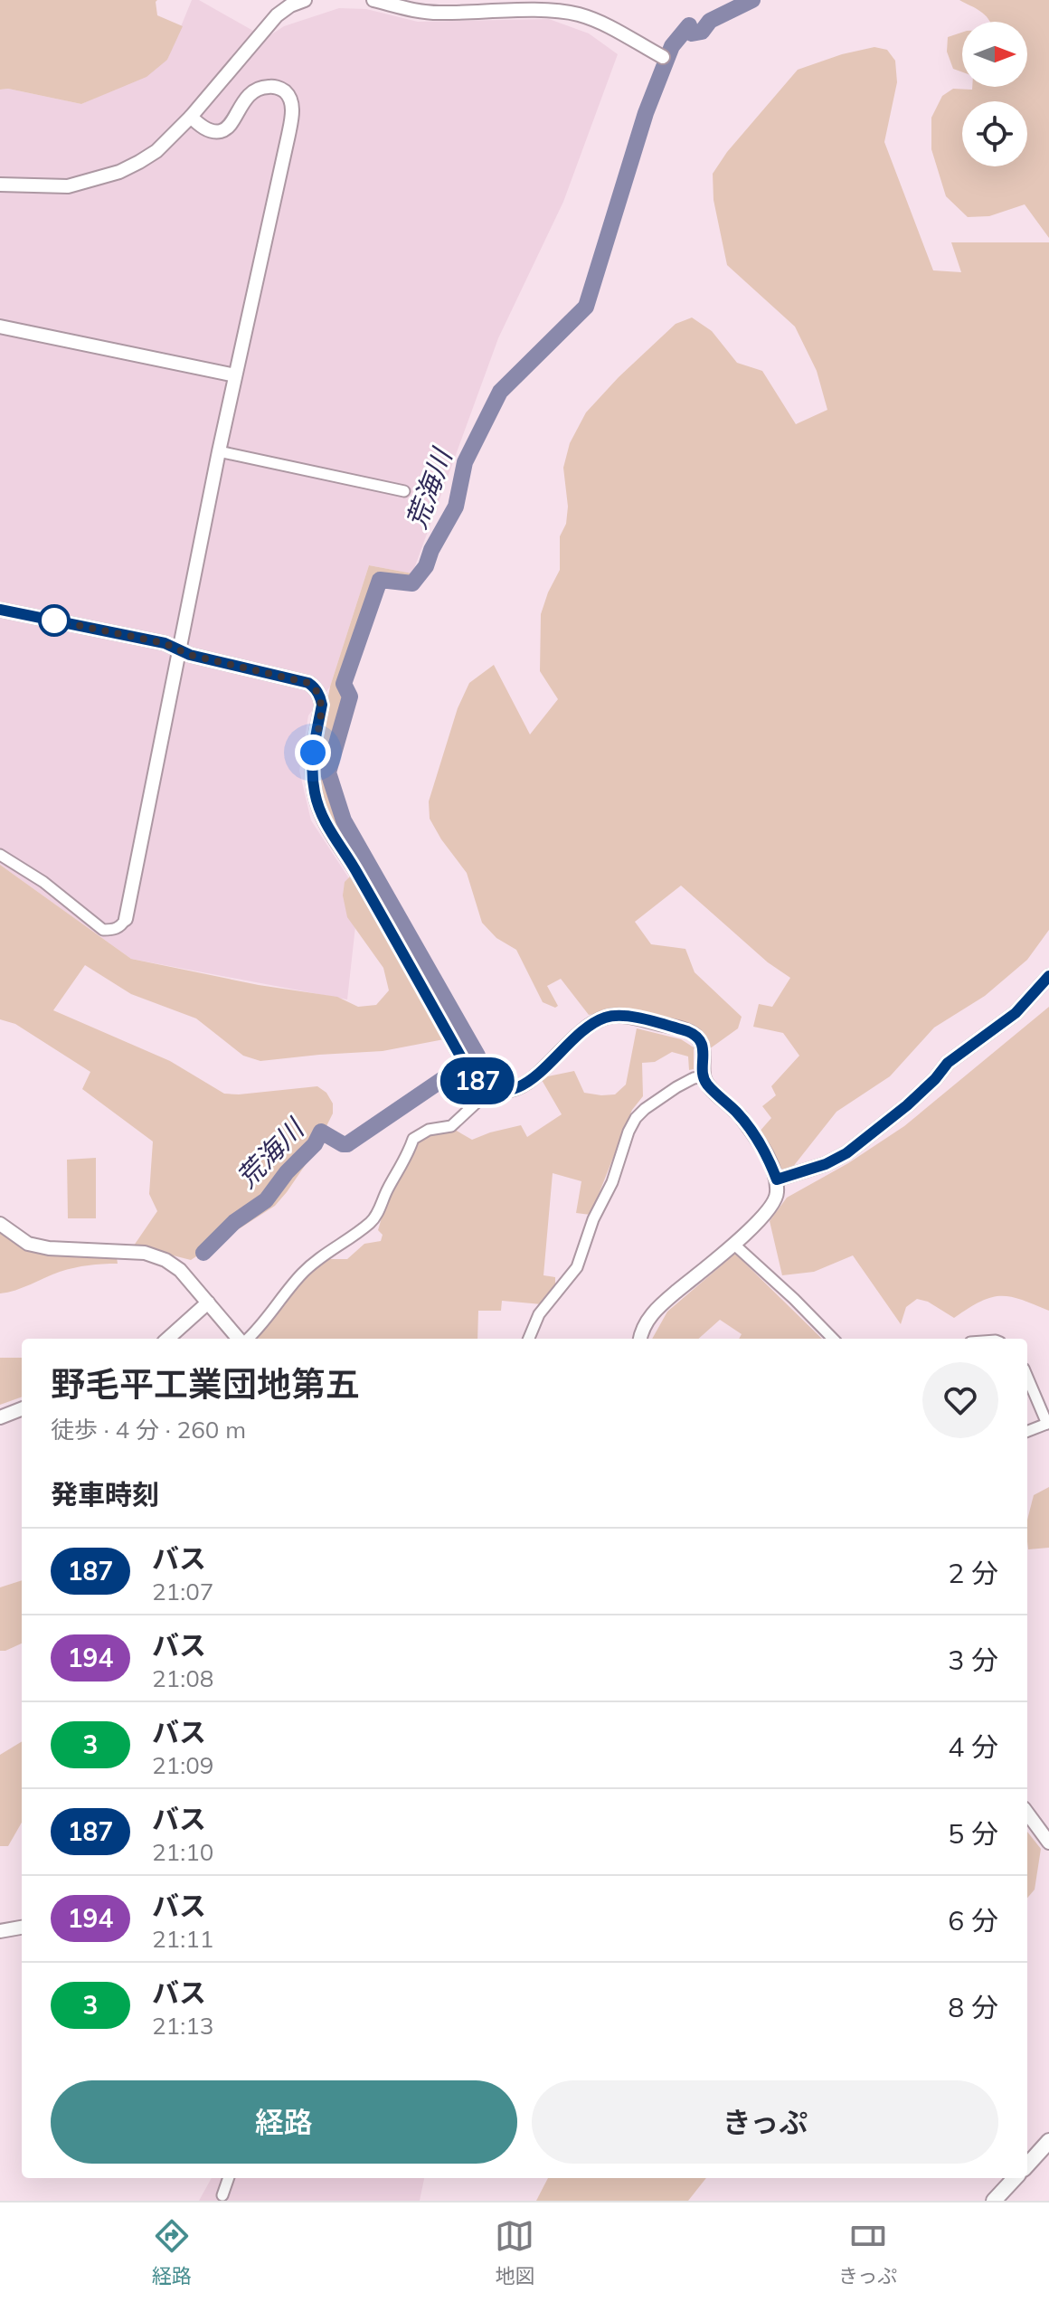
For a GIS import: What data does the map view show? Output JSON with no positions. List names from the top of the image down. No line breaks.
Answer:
{"water":["荒海川"],"lines":["bus line 187"],"north":"right","page":{"on_map":"187","heading":[["野毛平工業団地第五","徒歩 · 4 分 · 260 m"],"発車時刻"],"list":[{"mark":"187","name":"バス","note":"21:07","value":"2 分"},{"mark":"194","name":"バス","note":"21:08","value":"3 分"},{"mark":"3","name":"バス","note":"21:09","value":"4 分"},{"mark":"187","name":"バス","note":"21:10","value":"5 分"},{"mark":"194","name":"バス","note":"21:11","value":"6 分"},{"mark":"3","name":"バス","note":"21:13","value":"8 分"}],"buttons":["経路","きっぷ"],"tabs":["経路","地図","きっぷ"]}}
